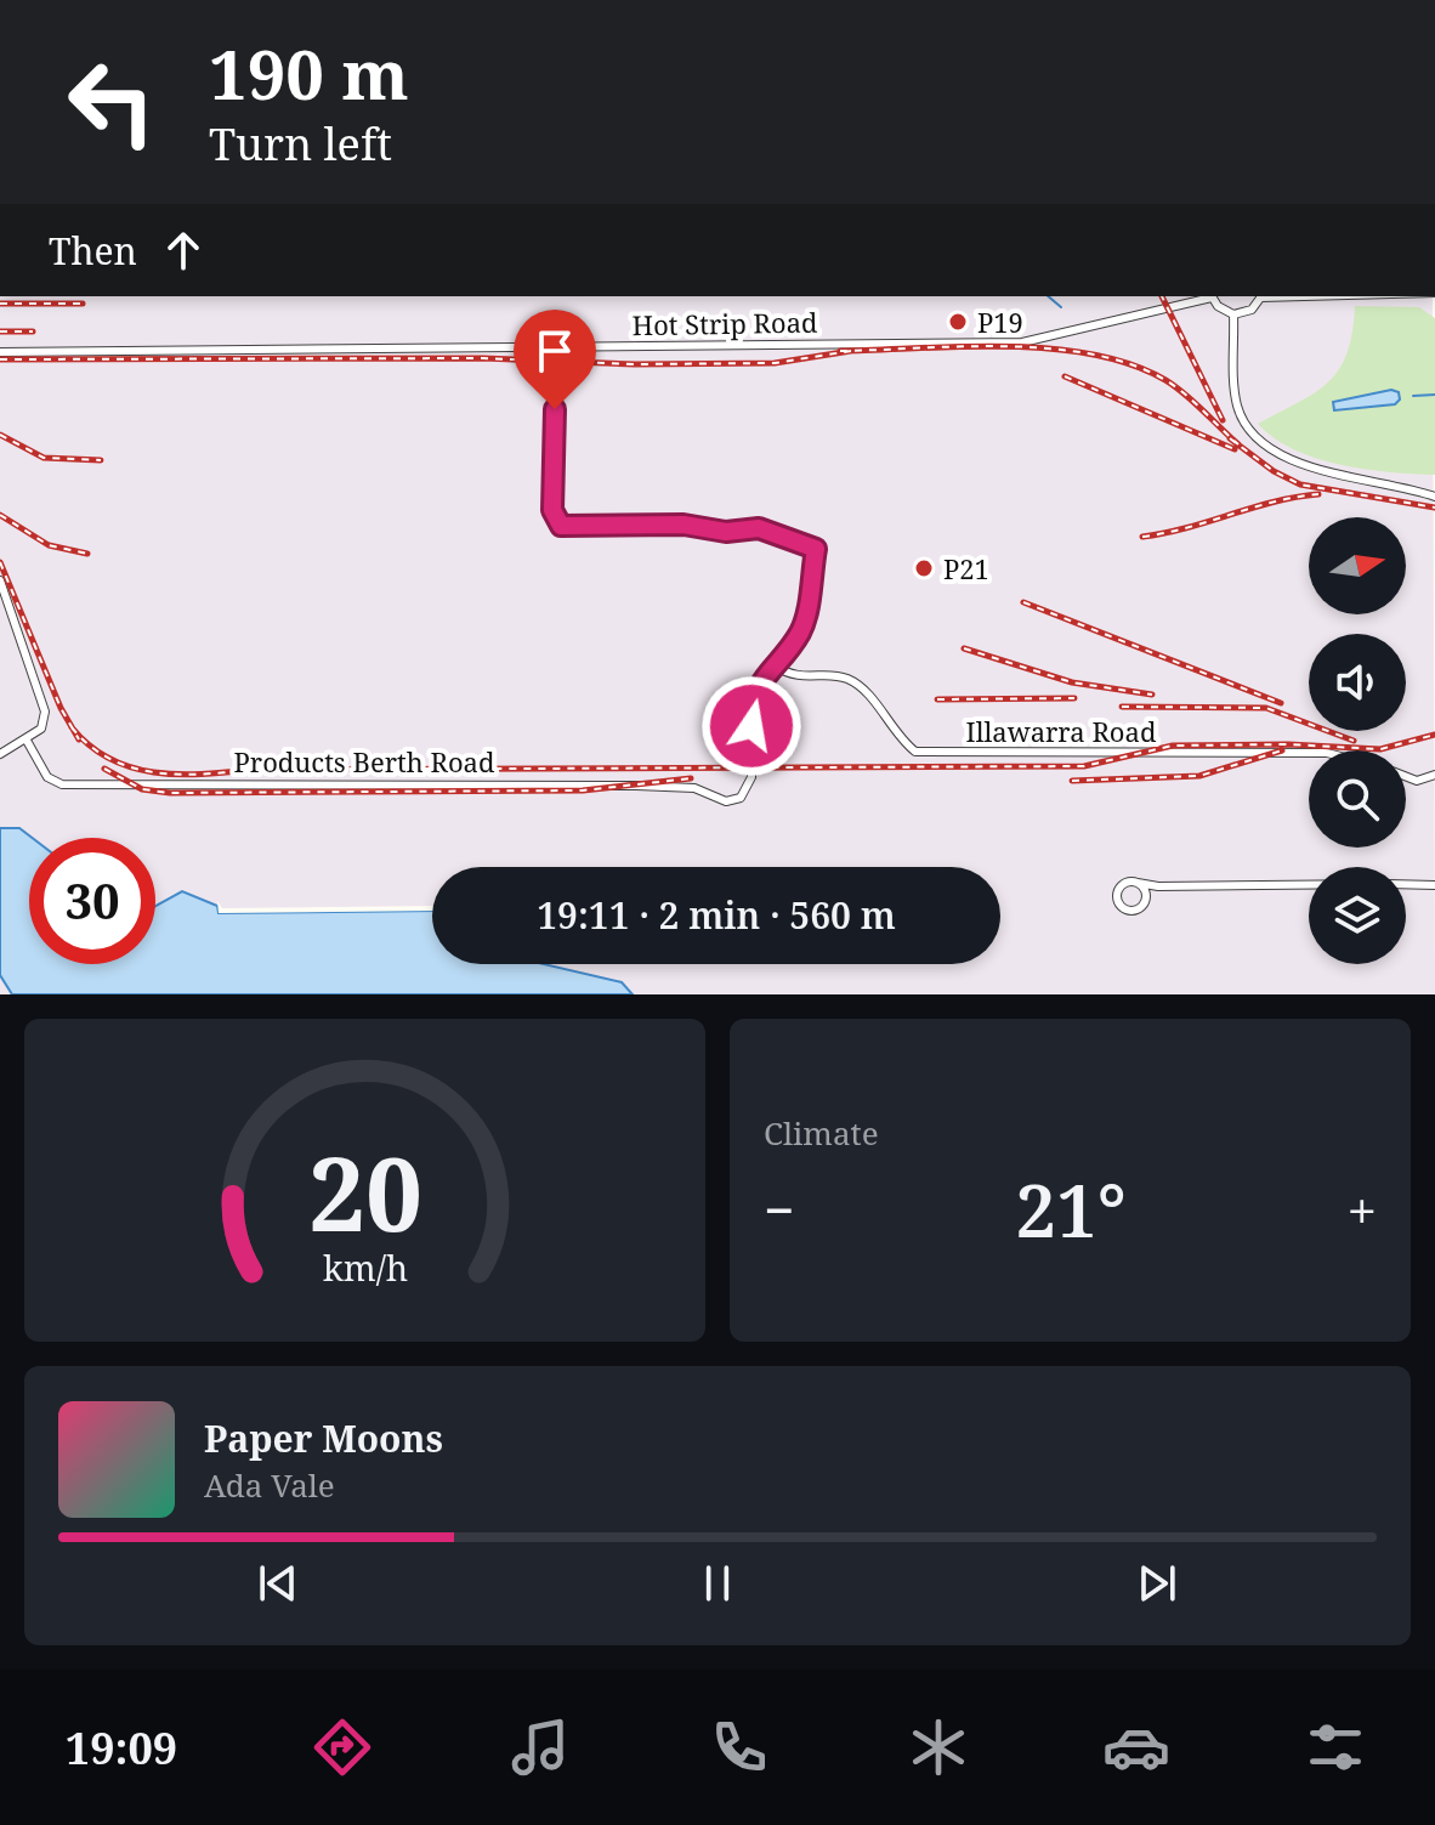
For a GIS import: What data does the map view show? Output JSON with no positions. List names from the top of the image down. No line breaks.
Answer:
{"streets":{"street":["Hot Strip Road","Illawarra Road","Products Berth Road"]},"crossings":[["Illawarra Road","Products Berth Road"]],"places":["P19","P21"],"north":"right","page":{"turn":["190 m","Turn left"],"then":"Then","limit":"30","trip":"19:11 · 2 min · 560 m","tile":"Climate","heat":["−","21°","+"],"song":["Paper Moons","Ada Vale"],"tabs":"19:09","gauge":["20","km/h"]}}
